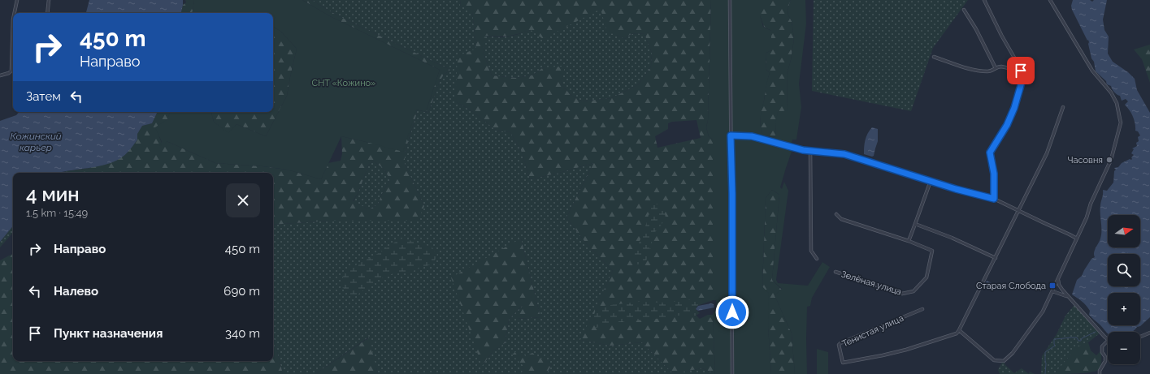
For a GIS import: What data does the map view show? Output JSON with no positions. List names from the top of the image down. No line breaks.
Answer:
{"streets":{"street":["Зелёная улица","Тенистая улица"]},"water":["Кожинский карьер"],"parks":["СНТ «Кожино»"],"places":{"other":["Часовня"],"transit":["Старая Слобода"]},"north":"right","page":{"turn":["450 m","Направо"],"then":"Затем","heading":["4 мин","1.5 km · 15:49"],"map_buttons":["+","−"],"list":[{"name":"Направо","value":"450 m"},{"name":"Налево","value":"690 m"},{"name":"Пункт назначения","value":"340 m"}]}}
